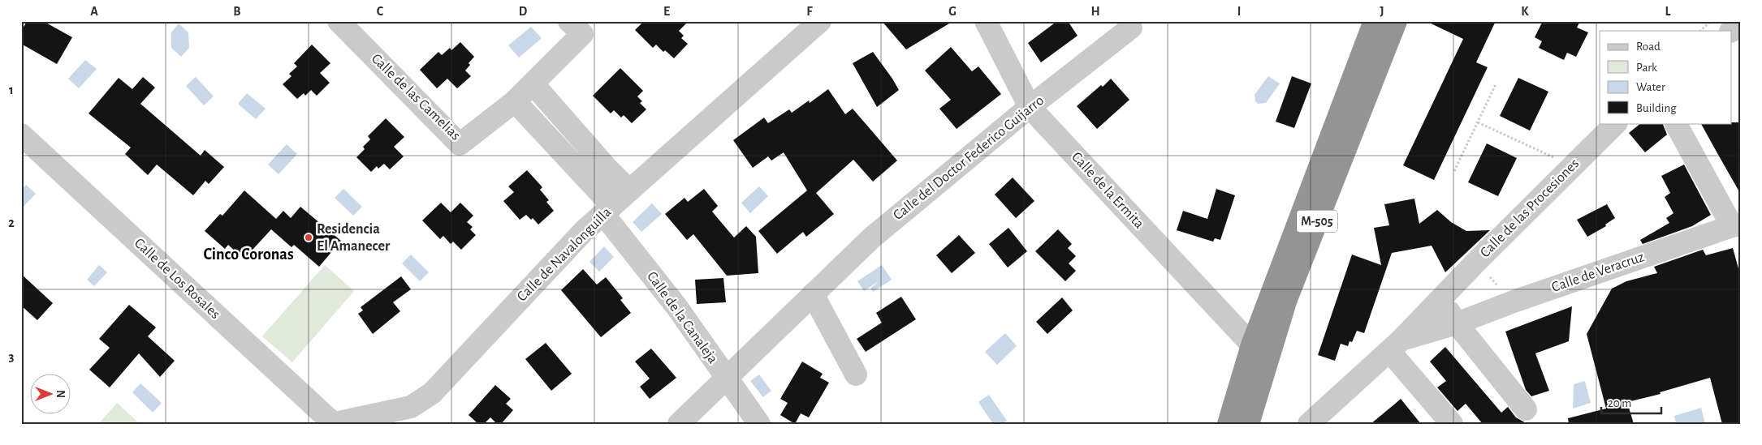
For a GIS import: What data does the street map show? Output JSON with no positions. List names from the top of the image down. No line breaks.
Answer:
{"streets":{"highway":["M-505"],"street":["Calle de las Camelias","Calle del Doctor Federico Guijarro","Calle de la Ermita","Calle de las Procesiones","Calle de Navalonguilla","Calle de Veracruz","Calle de Los Rosales","Calle de la Canaleja"]},"crossings":[["Calle del Doctor Federico Guijarro","Calle de la Ermita"],["Calle del Doctor Federico Guijarro","Calle de la Canaleja"],["Calle de la Ermita","M-505"],["Calle de las Procesiones","Calle de Veracruz"],["Calle de Navalonguilla","Calle de Los Rosales"],["Calle de Navalonguilla","Calle de la Canaleja"]],"districts":["Cinco Coronas"],"places":["Residencia El Amanecer"],"legend":["Road","Park","Water","Building"],"scale_bar":"20 m","north":"right","grid":{"columns":["A","B","C","D","E","F","G","H","I","J","K","L"],"rows":["1","2","3"]}}
